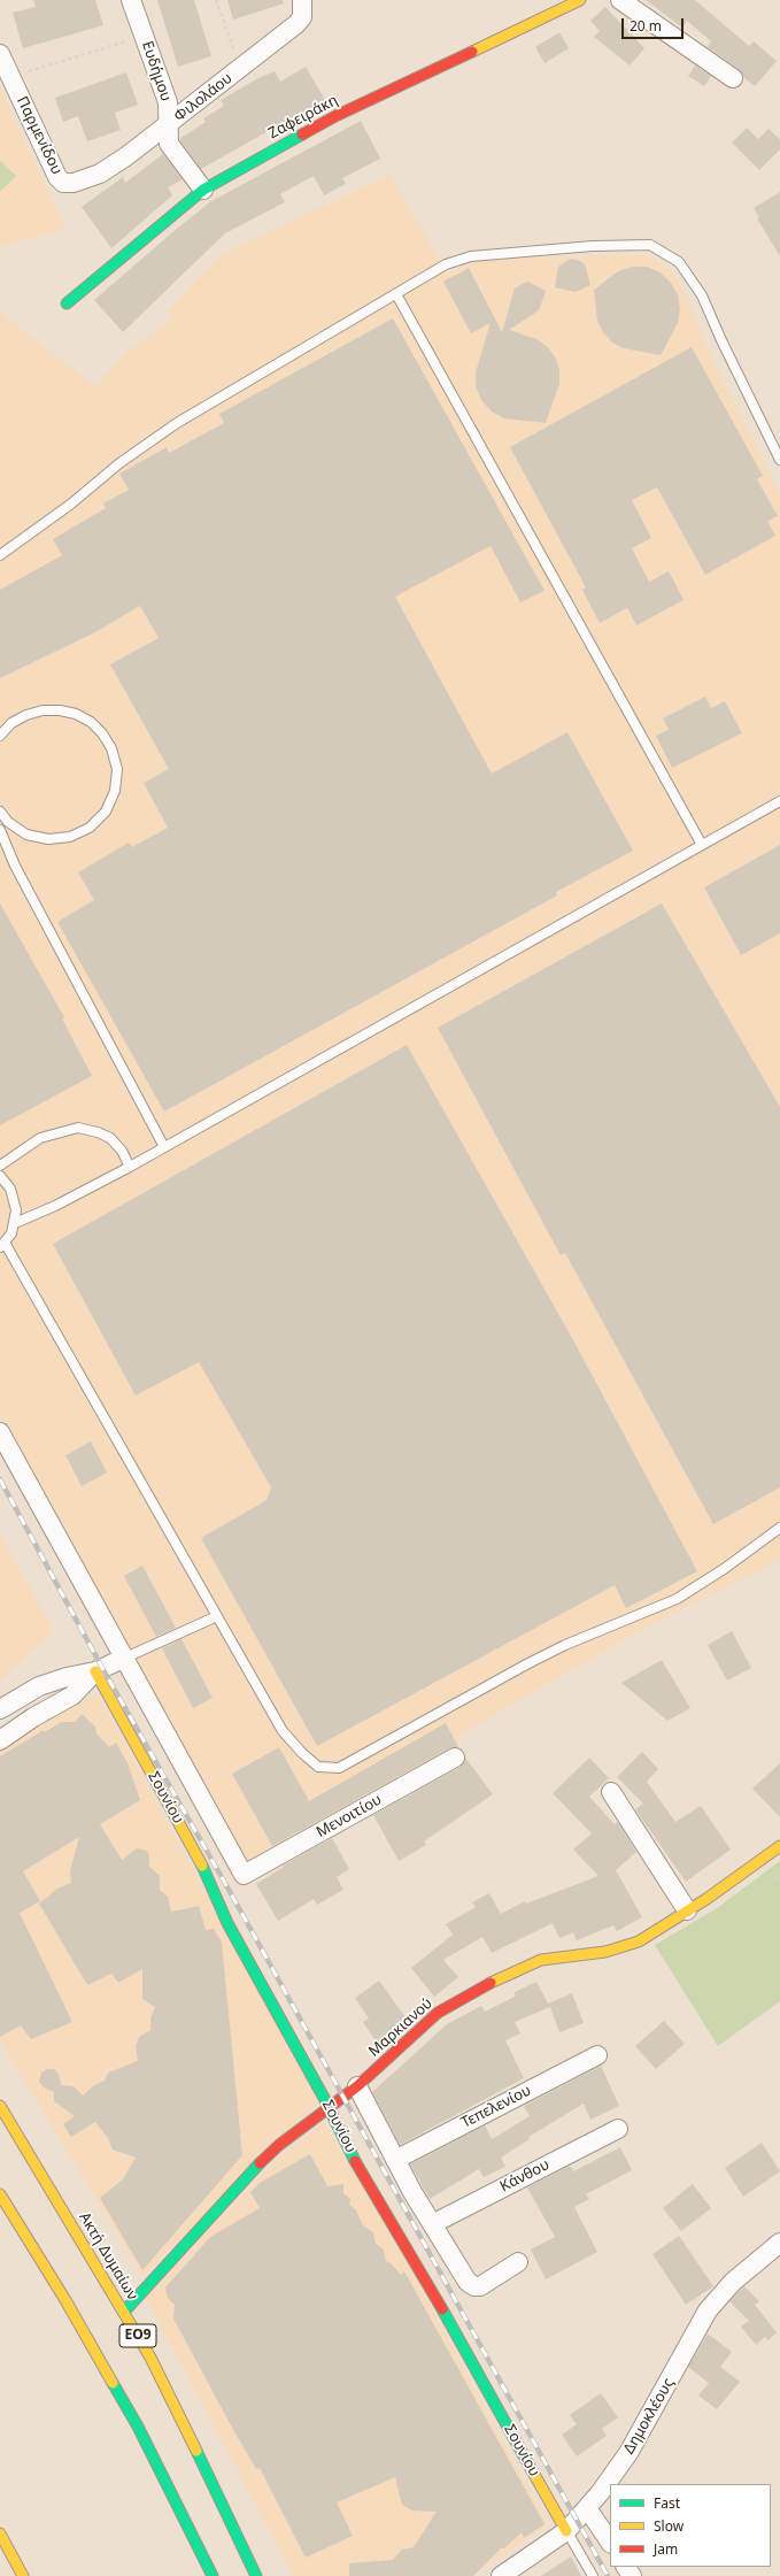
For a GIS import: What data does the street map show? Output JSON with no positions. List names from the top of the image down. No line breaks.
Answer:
{"streets":{"street":["Ευδήμου","Φιλολάου","Ζαφειράκη","Παρμενίδου","Σουνίου","Μενοιτίου","Μαρκιανού","Τεπελενίου","Κάνθου","Ακτή Δυμαίων","ΕΟ9","Δημοκλέους"]},"crossings":[["Ευδήμου","Φιλολάου"],["Ευδήμου","Ζαφειράκη"],["Φιλολάου","Παρμενίδου"],["Σουνίου","Μενοιτίου"],["Σουνίου","Μαρκιανού"],["Σουνίου","Δημοκλέους"],["Μαρκιανού","Ακτή Δυμαίων"]],"legend":["Fast","Slow","Jam"],"scale_bar":"20 m"}
